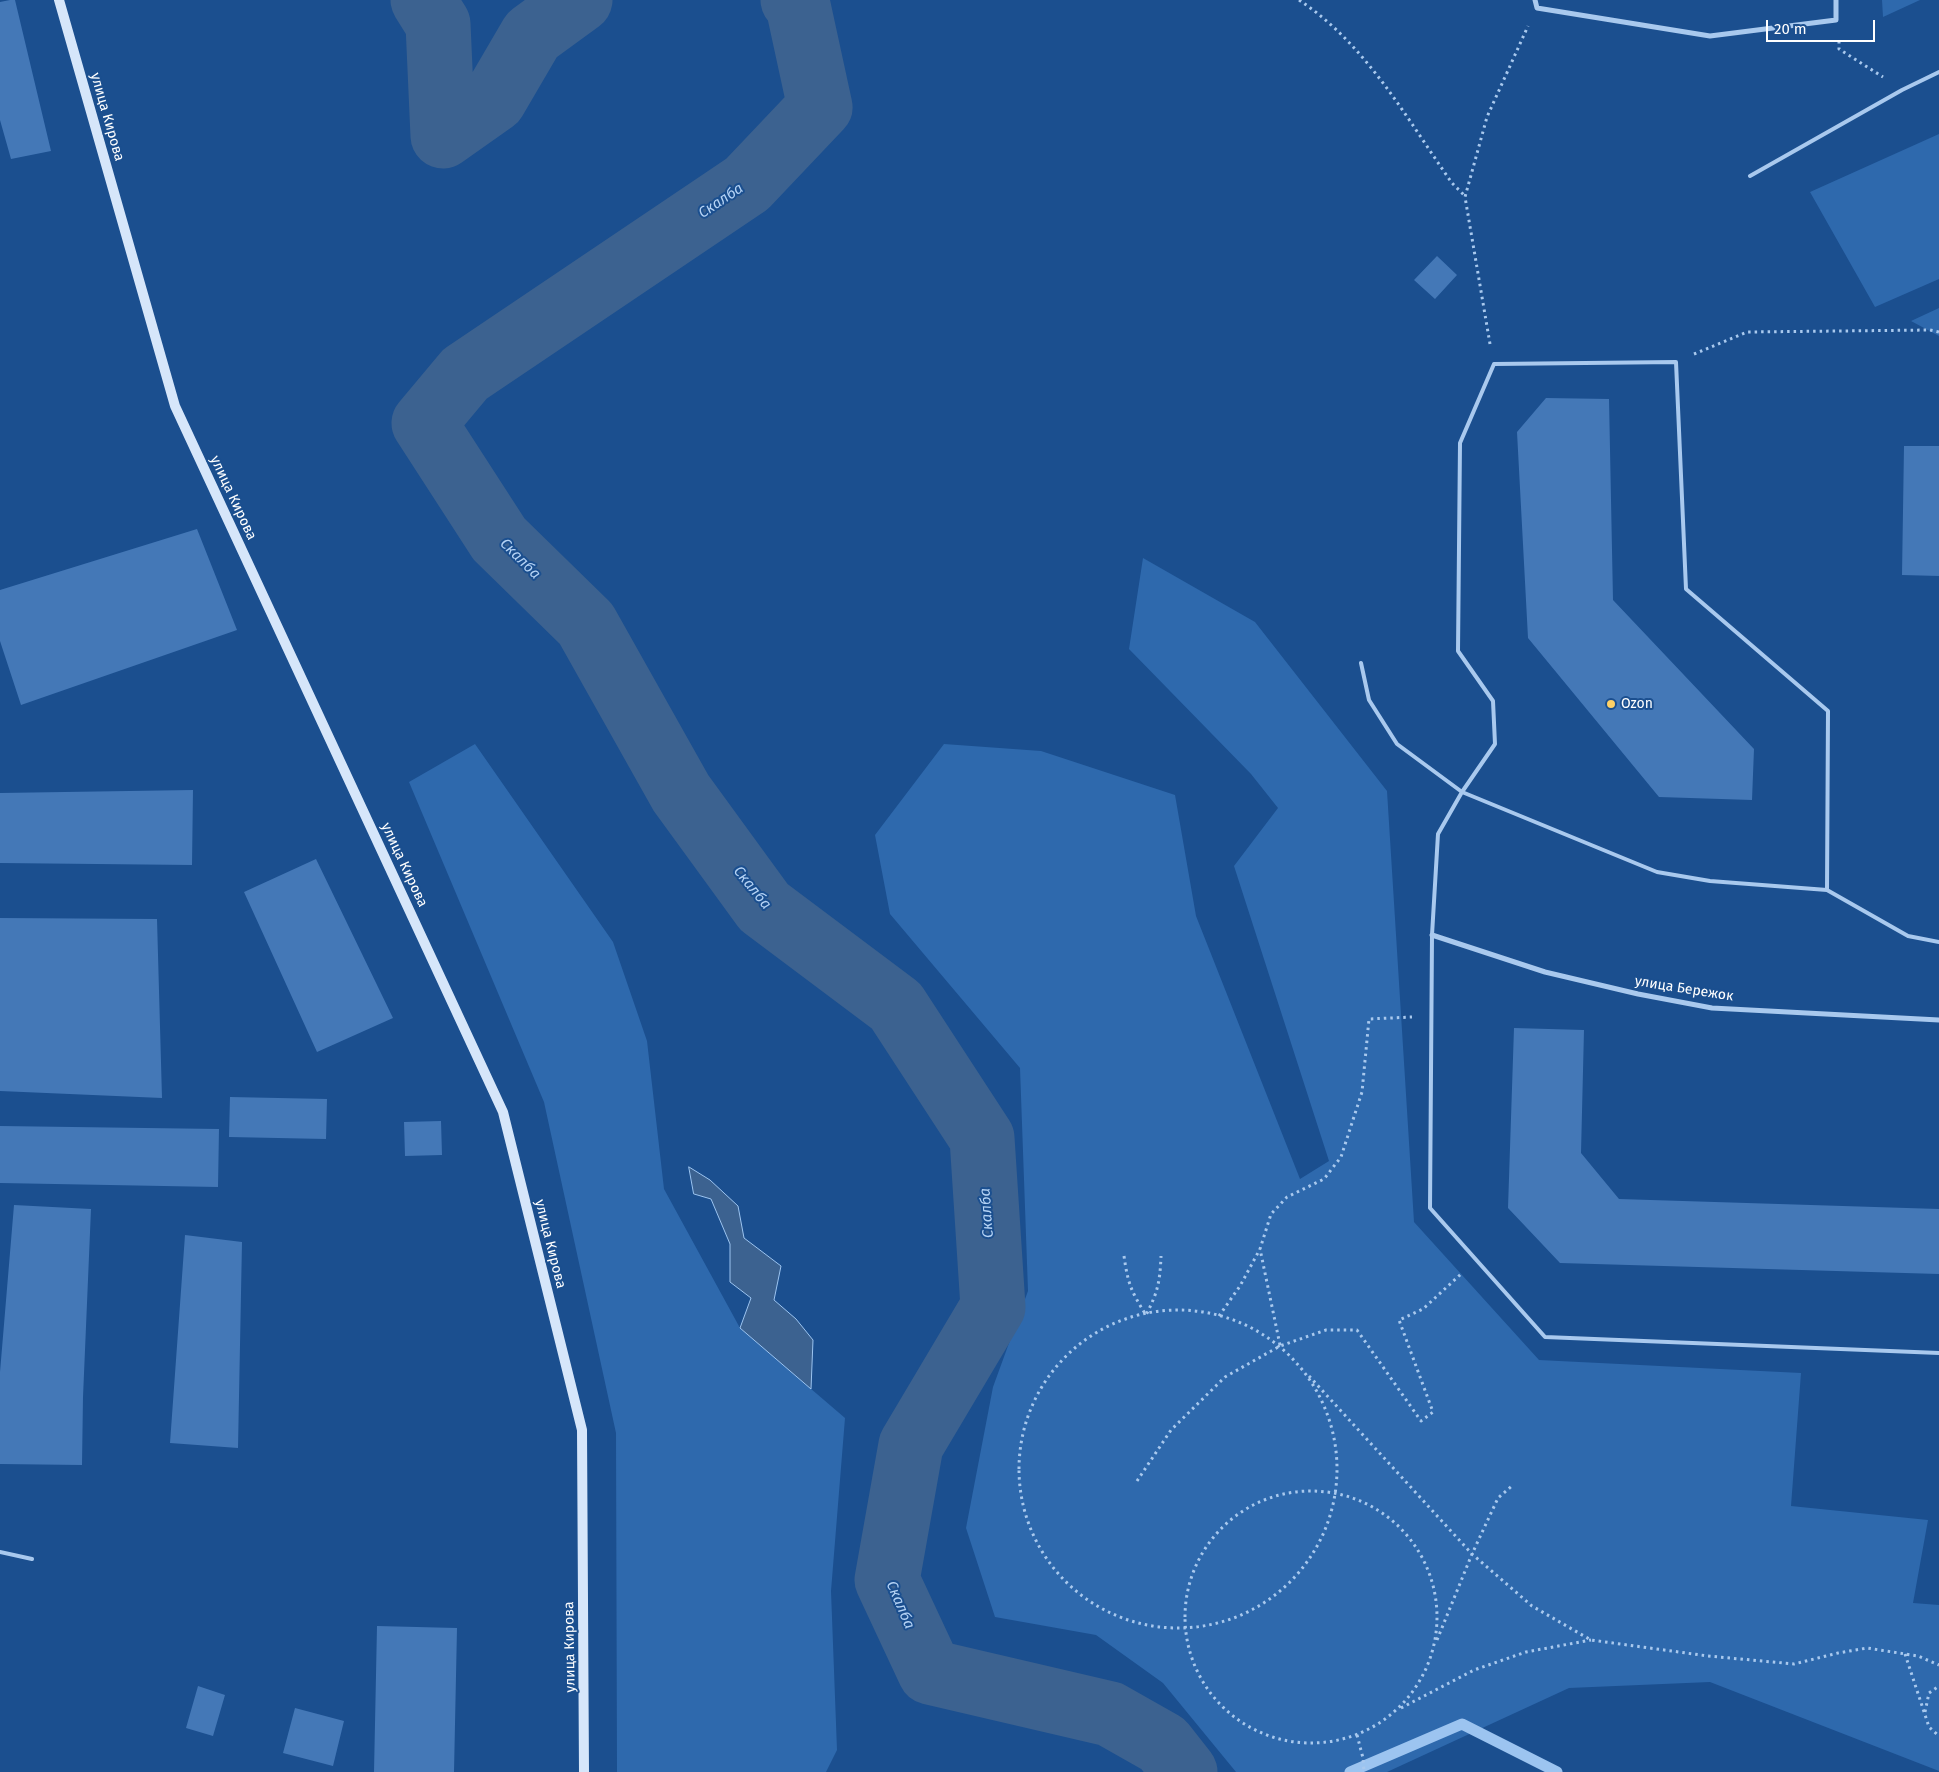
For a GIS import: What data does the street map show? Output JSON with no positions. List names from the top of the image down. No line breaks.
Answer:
{"streets":{"street":["улица Кирова","улица Бережок"]},"water":["Скалба"],"places":["Ozon"],"scale_bar":"20 m"}
